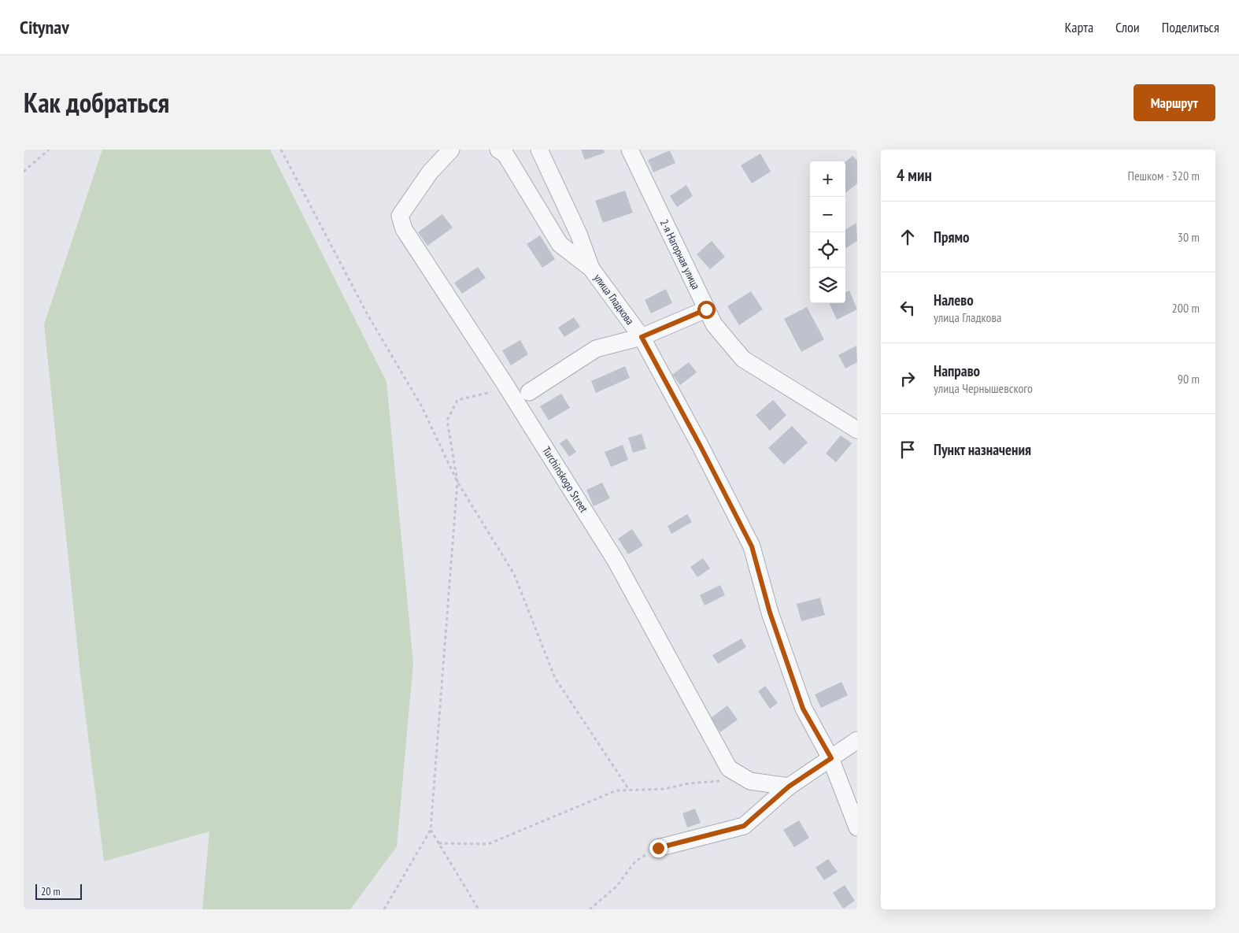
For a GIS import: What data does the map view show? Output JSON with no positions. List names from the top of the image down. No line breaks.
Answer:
{"streets":{"street":["2-я Нагорная улица","улица Гладкова","Turchinskogo Street"]},"scale_bar":"20 m","page":{"header":"Citynav","nav":["Карта","Слои","Поделиться"],"title":"Как добраться","buttons":"Маршрут","heading":["4 мин","Пешком · 320 m"],"map_buttons":["+","−"],"list":[["Прямо","30 m"],["Налево","улица Гладкова","200 m"],["Направо","улица Чернышевского","90 m"],"Пункт назначения"],"scale":"20 m"}}
